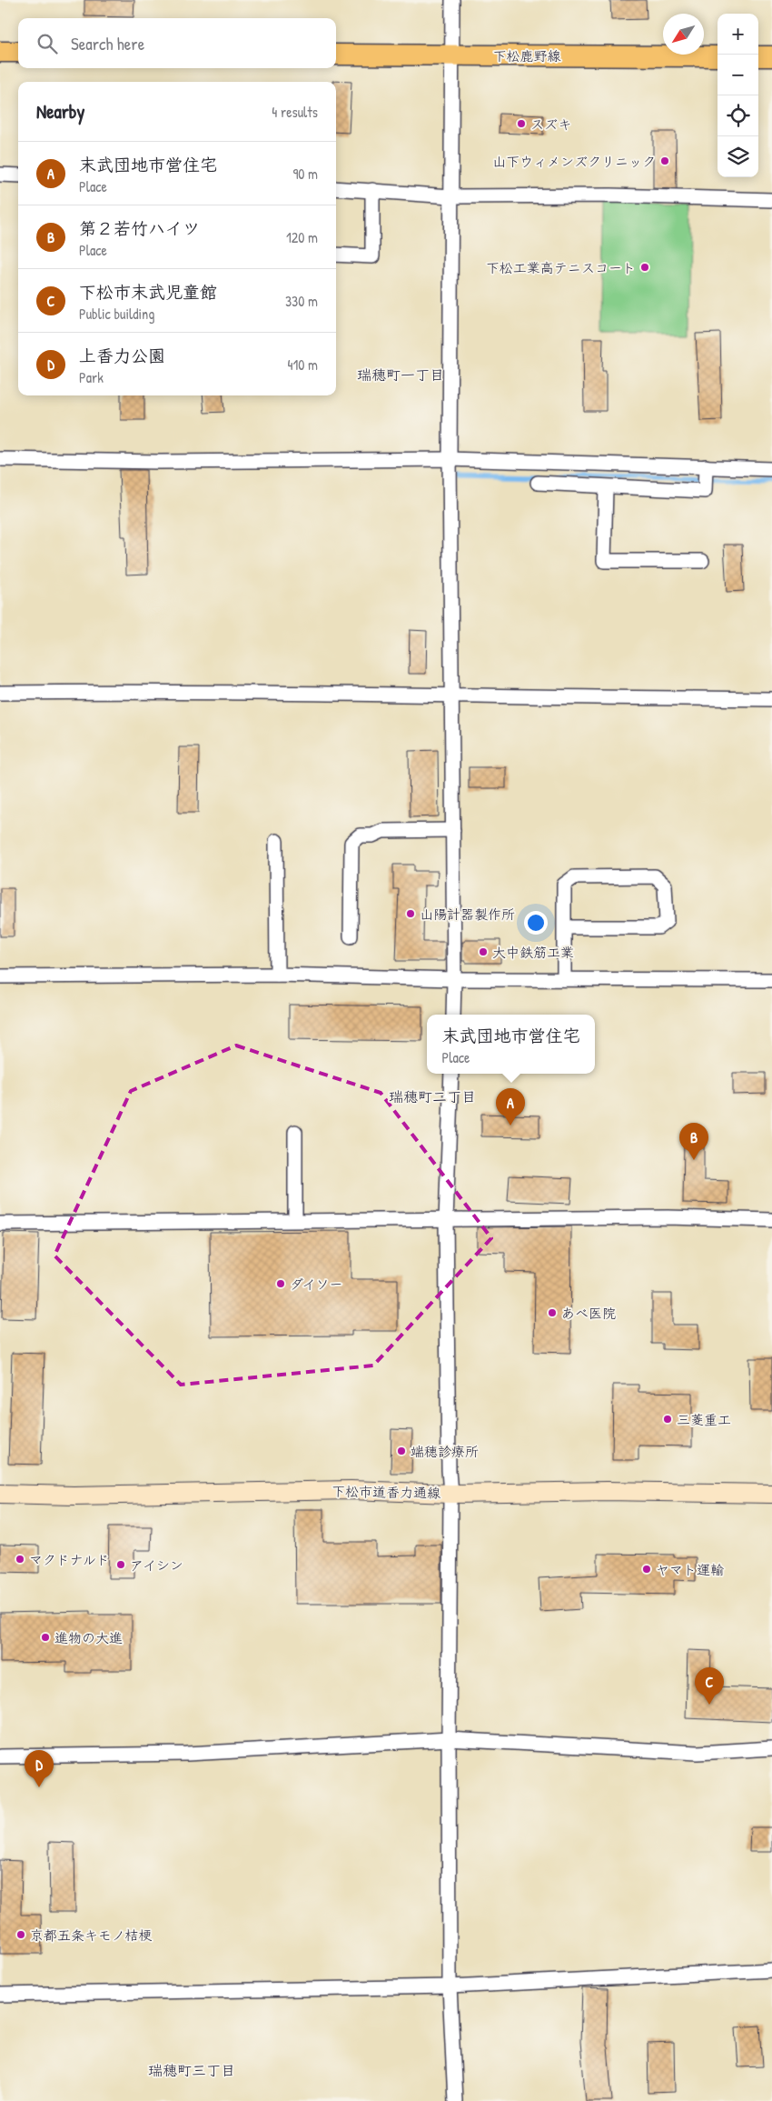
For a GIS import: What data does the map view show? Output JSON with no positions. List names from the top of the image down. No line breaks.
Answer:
{"streets":{"main road":["下松鹿野線"],"street":["下松市道香力通線"]},"districts":["瑞穂町一丁目","瑞穂町二丁目","瑞穂町三丁目"],"places":["スズキ","山下ウィメンズクリニック","下松工業高テニスコート","山陽計器製作所","大中鉄筋工業","ダイソー","あべ医院","三菱重工","端穂診療所","マクドナルド","アイシン","ヤマト運輸","進物の大進","京都五条キモノ桔梗"],"north":"bottom left","page":{"map_buttons":["+","−"],"search":"Search here","heading":["Nearby","4 results"],"list":[{"mark":"A","name":"末武団地市営住宅","note":"Place","value":"90 m"},{"mark":"B","name":"第２若竹ハイツ","note":"Place","value":"120 m"},{"mark":"C","name":"下松市末武児童館","note":"Public building","value":"330 m"},{"mark":"D","name":"上香力公園","note":"Park","value":"410 m"}],"popup":["末武団地市営住宅","Place"],"pins":["A","B","C","D"]}}
